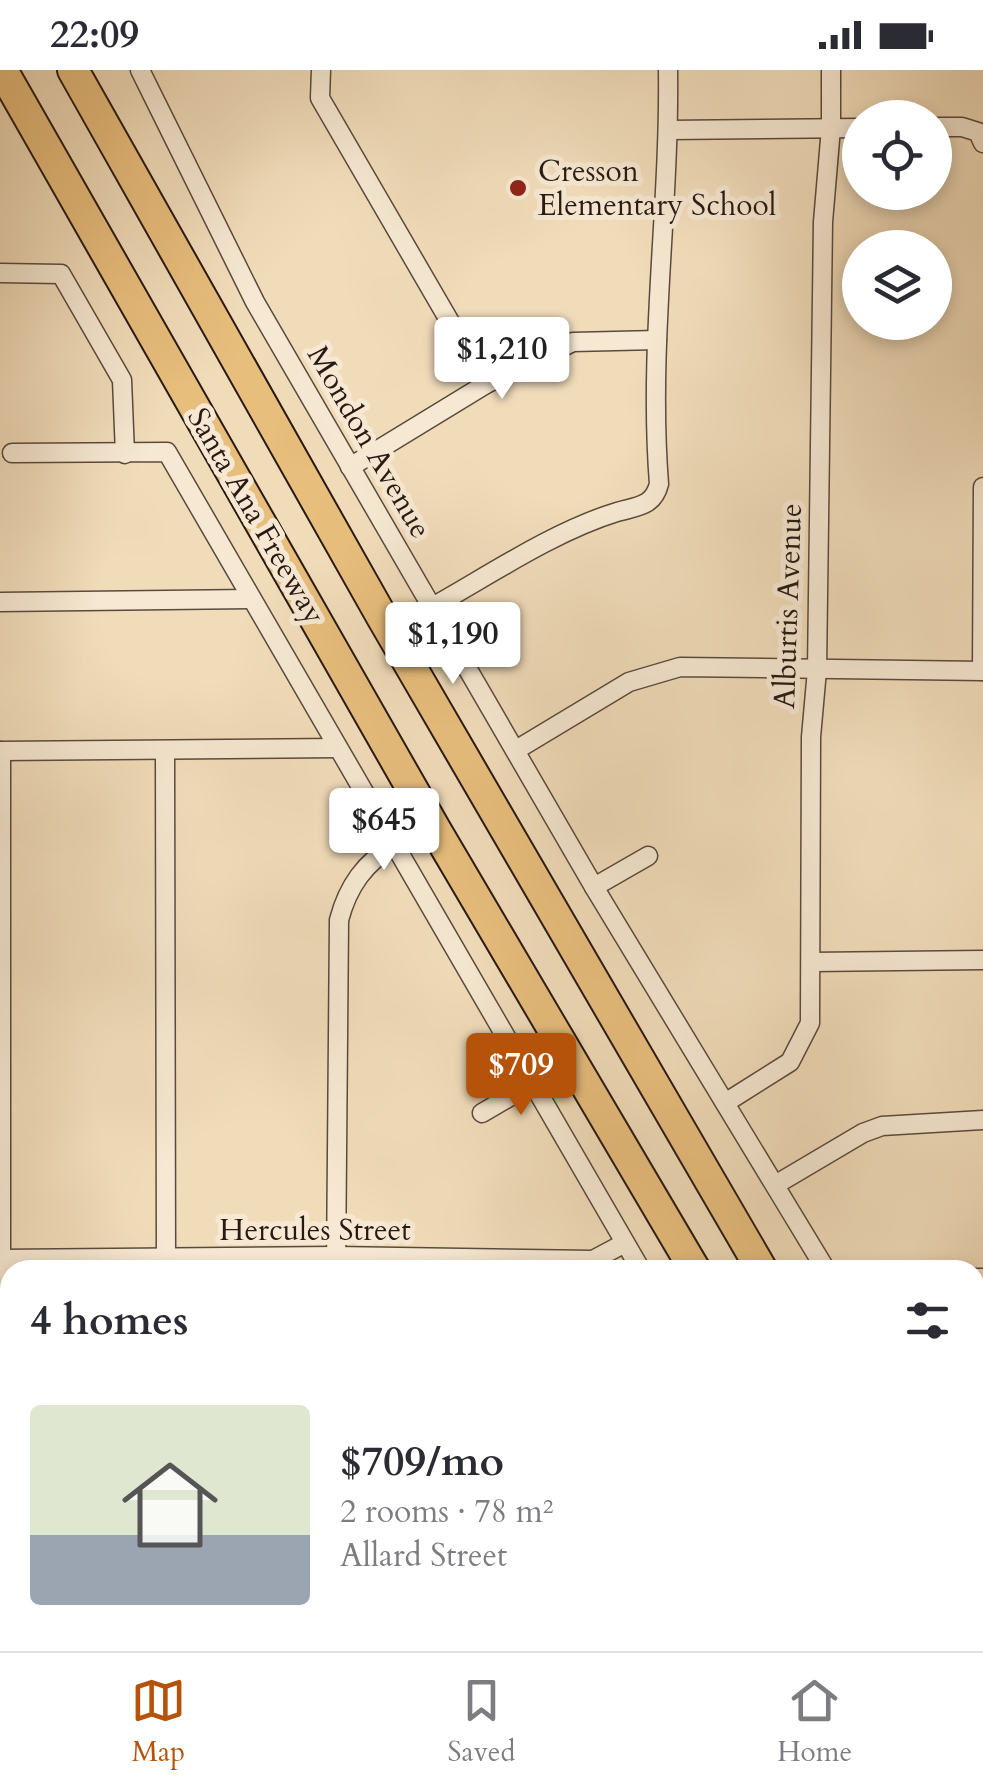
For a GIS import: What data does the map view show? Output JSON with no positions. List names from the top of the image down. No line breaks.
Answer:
{"streets":{"highway":["Santa Ana Freeway"],"street":["Mondon Avenue","Alburtis Avenue","Hercules Street"]},"crossings":[["Mondon Avenue","Alburtis Avenue"]],"places":["Cresson Elementary School"],"page":{"status":"22:09","price":["$1,210","$1,190","$645","$709"],"heading":"4 homes","list":[{"name":"$709/mo","note":"2 rooms · 78 m² · Allard Street"}],"tabs":["Map","Saved","Home"]}}
